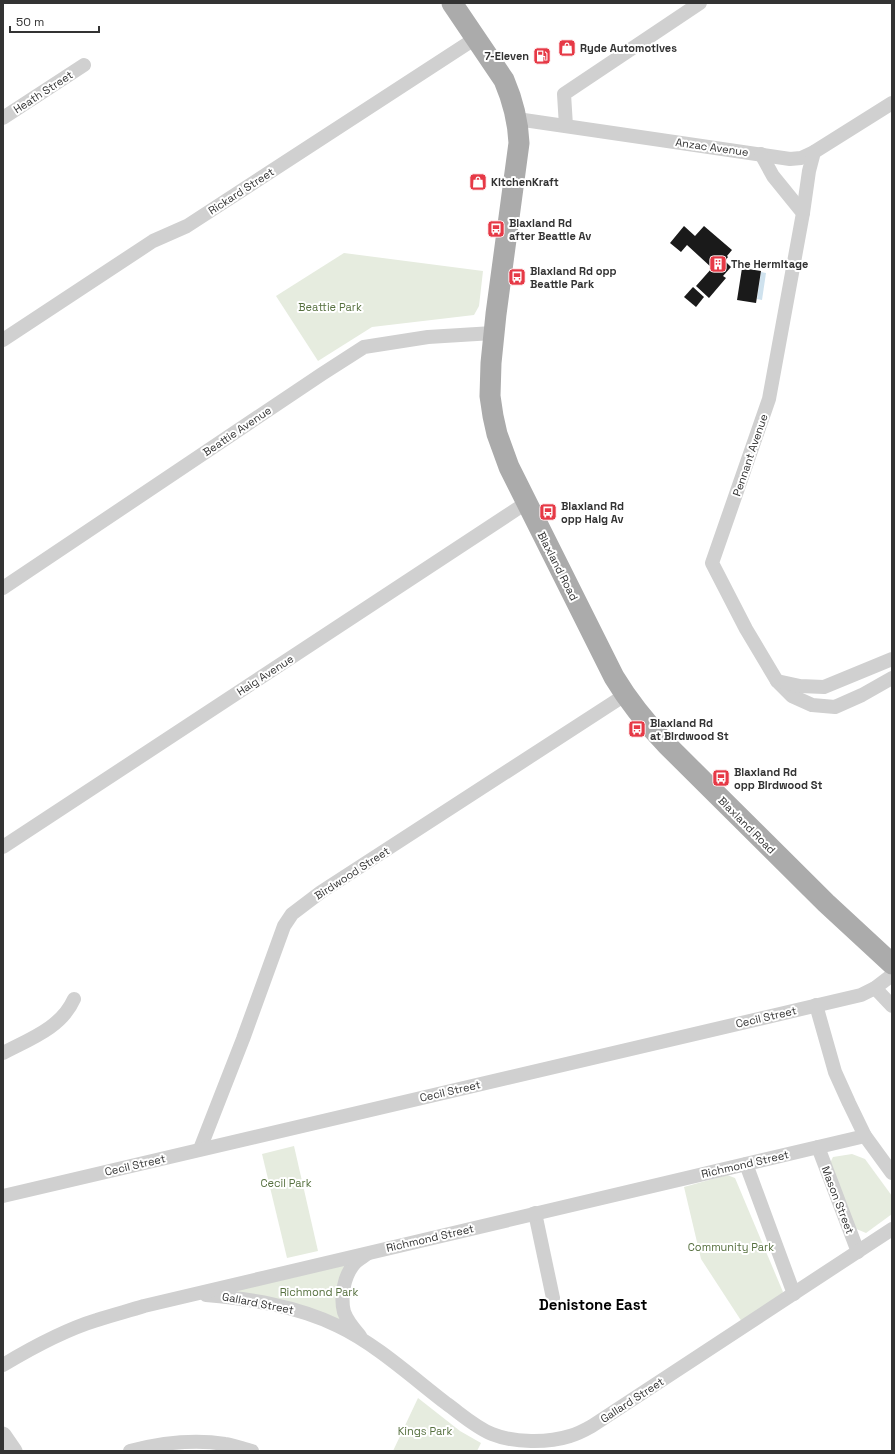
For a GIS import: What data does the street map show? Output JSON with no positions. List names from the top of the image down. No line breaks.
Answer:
{"streets":{"main road":["Blaxland Road"],"street":["Heath Street","Anzac Avenue","Rickard Street","Beattie Avenue","Pennant Avenue","Haig Avenue","Birdwood Street","Cecil Street","Richmond Street","Mason Street","Gallard Street"]},"crossings":[["Anzac Avenue","Pennant Avenue"],["Anzac Avenue","Blaxland Road"],["Rickard Street","Blaxland Road"],["Beattie Avenue","Blaxland Road"],["Blaxland Road","Haig Avenue"],["Blaxland Road","Birdwood Street"],["Birdwood Street","Cecil Street"],["Richmond Street","Mason Street"],["Richmond Street","Gallard Street"],["Mason Street","Gallard Street"]],"districts":["Denistone East"],"parks":["Beattie Park","Cecil Park","Community Park","Richmond Park","Kings Park"],"places":{"shop":["Ryde Automotives","KitchenKraft"],"fuel station":["7-Eleven"],"bus stop":["Blaxland Rd after Beattie Av","Blaxland Rd opp Beattie Park","Blaxland Rd opp Haig Av","Blaxland Rd at Birdwood St","Blaxland Rd opp Birdwood St"],"building":["The Hermitage"]},"scale_bar":"50 m"}
